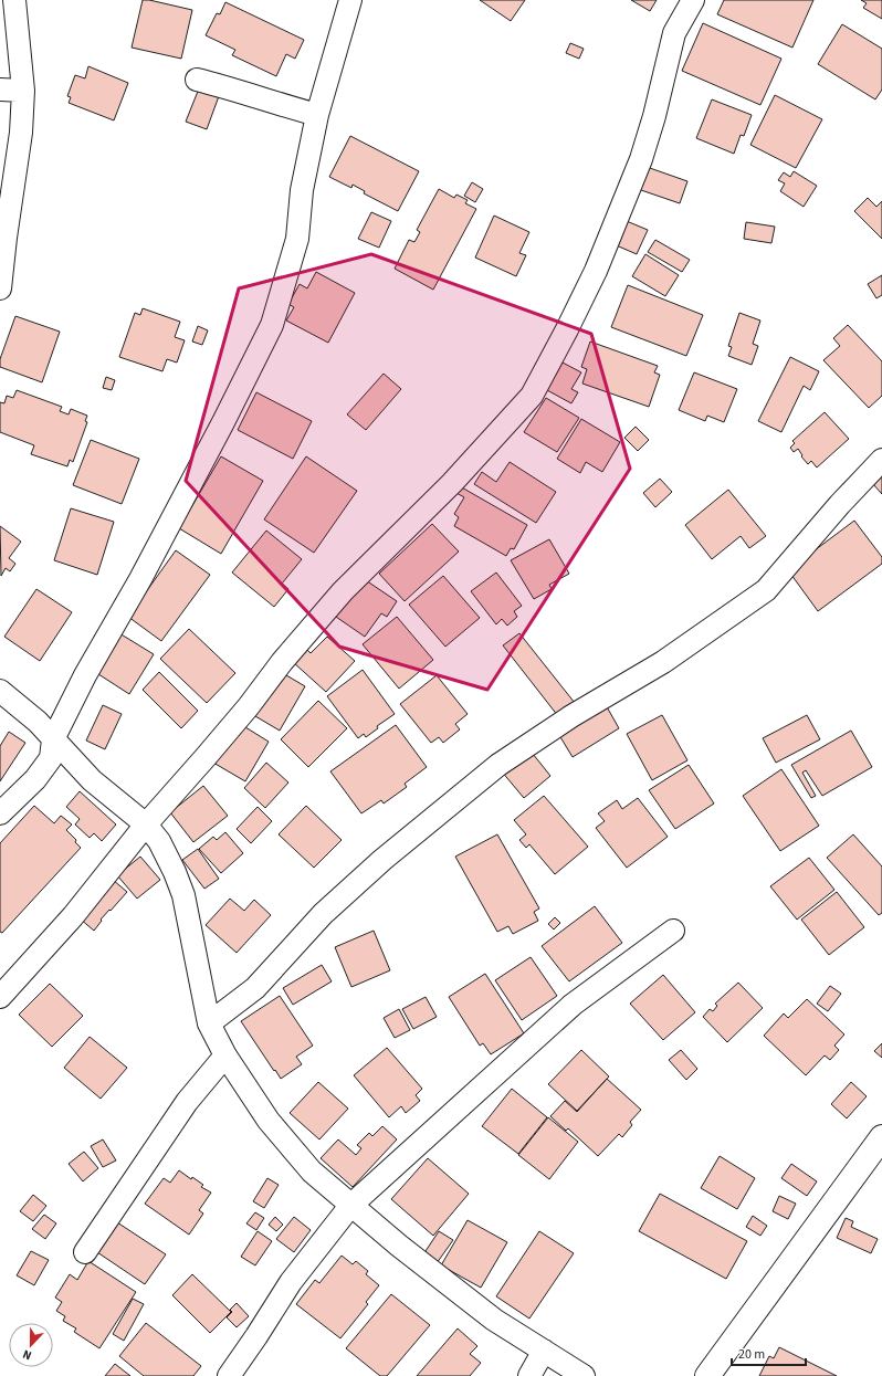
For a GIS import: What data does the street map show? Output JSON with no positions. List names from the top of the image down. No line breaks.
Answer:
{"scale_bar":"20 m","north":"bottom"}
